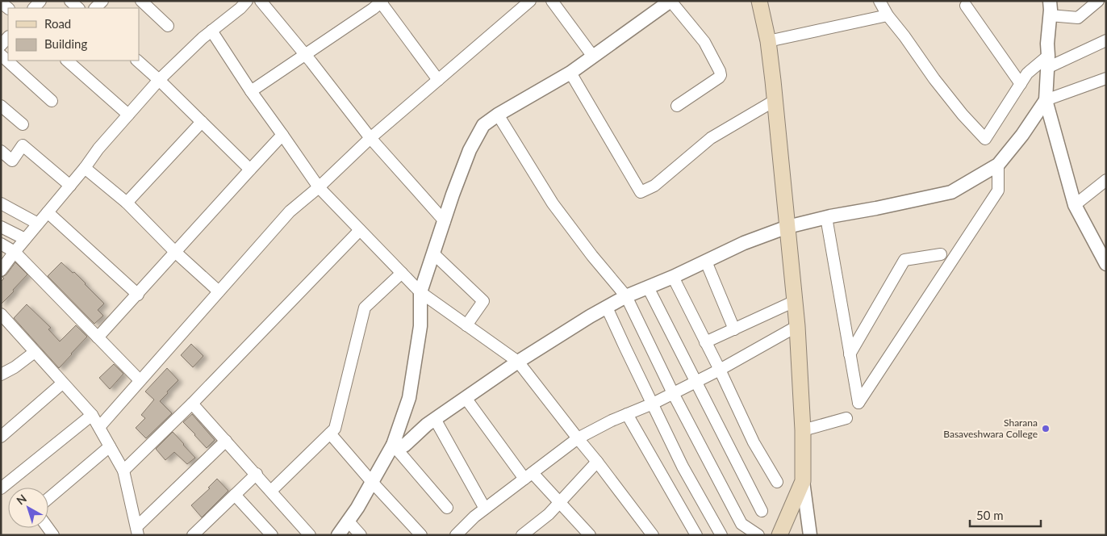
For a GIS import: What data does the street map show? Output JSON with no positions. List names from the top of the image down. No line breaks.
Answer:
{"places":["Sharana Basaveshwara College"],"legend":["Road","Building"],"scale_bar":"50 m","north":"top left"}
